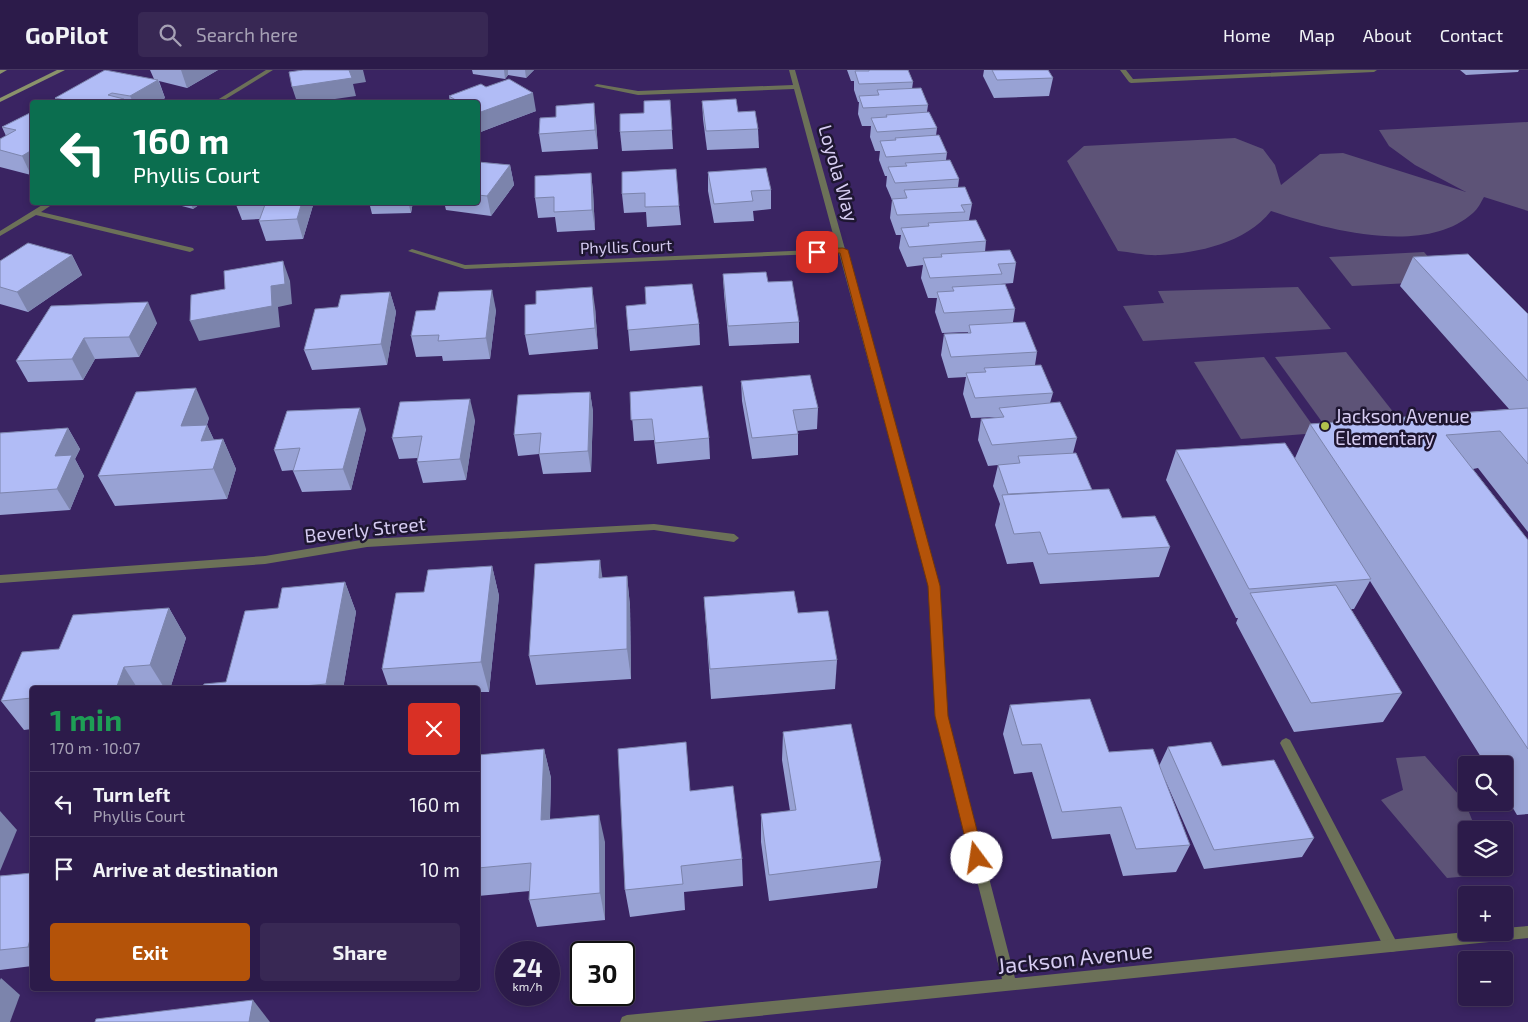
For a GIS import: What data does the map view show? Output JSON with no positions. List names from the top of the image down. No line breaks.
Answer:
{"streets":{"street":["Loyola Way","Phyllis Court","Beverly Street","Jackson Avenue"]},"crossings":[["Loyola Way","Phyllis Court"],["Loyola Way","Jackson Avenue"]],"places":["Jackson Avenue Elementary"],"page":{"header":"GoPilot","search":"Search here","nav":["Home","Map","About","Contact"],"turn":["160 m","Phyllis Court"],"heading":["1 min","170 m · 10:07"],"map_buttons":["+","−"],"list":[{"name":"Turn left","note":"Phyllis Court","value":"160 m"},{"name":"Arrive at destination","value":"10 m"}],"buttons":["Exit","Share"],"speed":"24 km/h","limit":"30"}}
